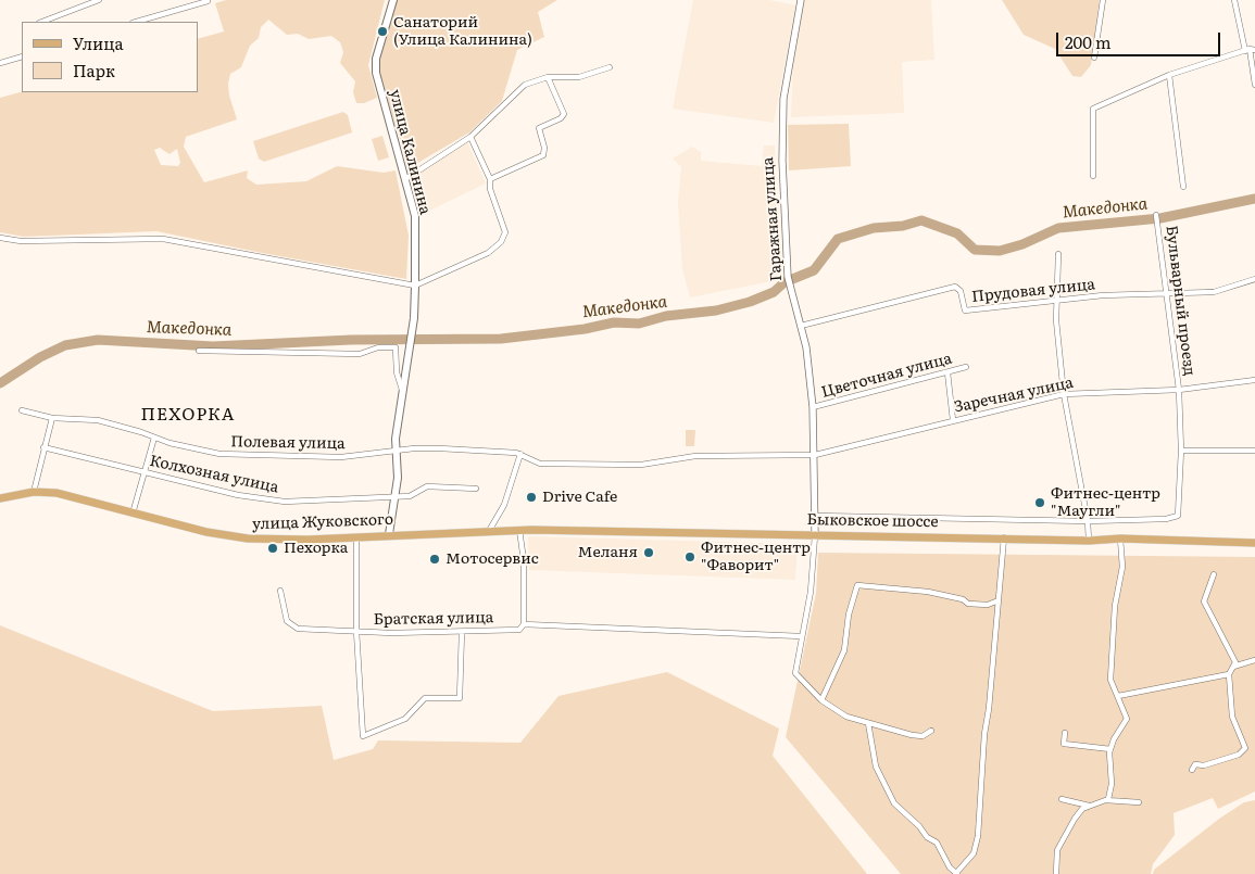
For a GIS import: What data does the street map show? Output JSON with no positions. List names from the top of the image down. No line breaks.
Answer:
{"streets":{"main road":["улица Калинина","Быковское шоссе","улица Жуковского"],"street":["Гаражная улица","Прудовая улица","Бульварный проезд","Цветочная улица","Заречная улица","Полевая улица","Колхозная улица","Братская улица"]},"crossings":[["улица Калинина","Полевая улица"],["улица Калинина","Колхозная улица"],["улица Калинина","улица Жуковского"],["Гаражная улица","Прудовая улица"],["Гаражная улица","Цветочная улица"],["Гаражная улица","Заречная улица"],["Гаражная улица","Быковское шоссе"],["Прудовая улица","Бульварный проезд"],["Бульварный проезд","Заречная улица"],["Заречная улица","Полевая улица"],["Быковское шоссе","улица Жуковского"]],"districts":["ПЕХОРКА"],"water":["Македонка"],"places":["Санаторий (Улица Калинина)","Drive Cafe","Фитнес-центр \"Маугли\"","Пехорка","Меланя","Фитнес-центр \"Фаворит\"","Мотосервис"],"legend":["Улица","Парк"],"scale_bar":"200 m"}
